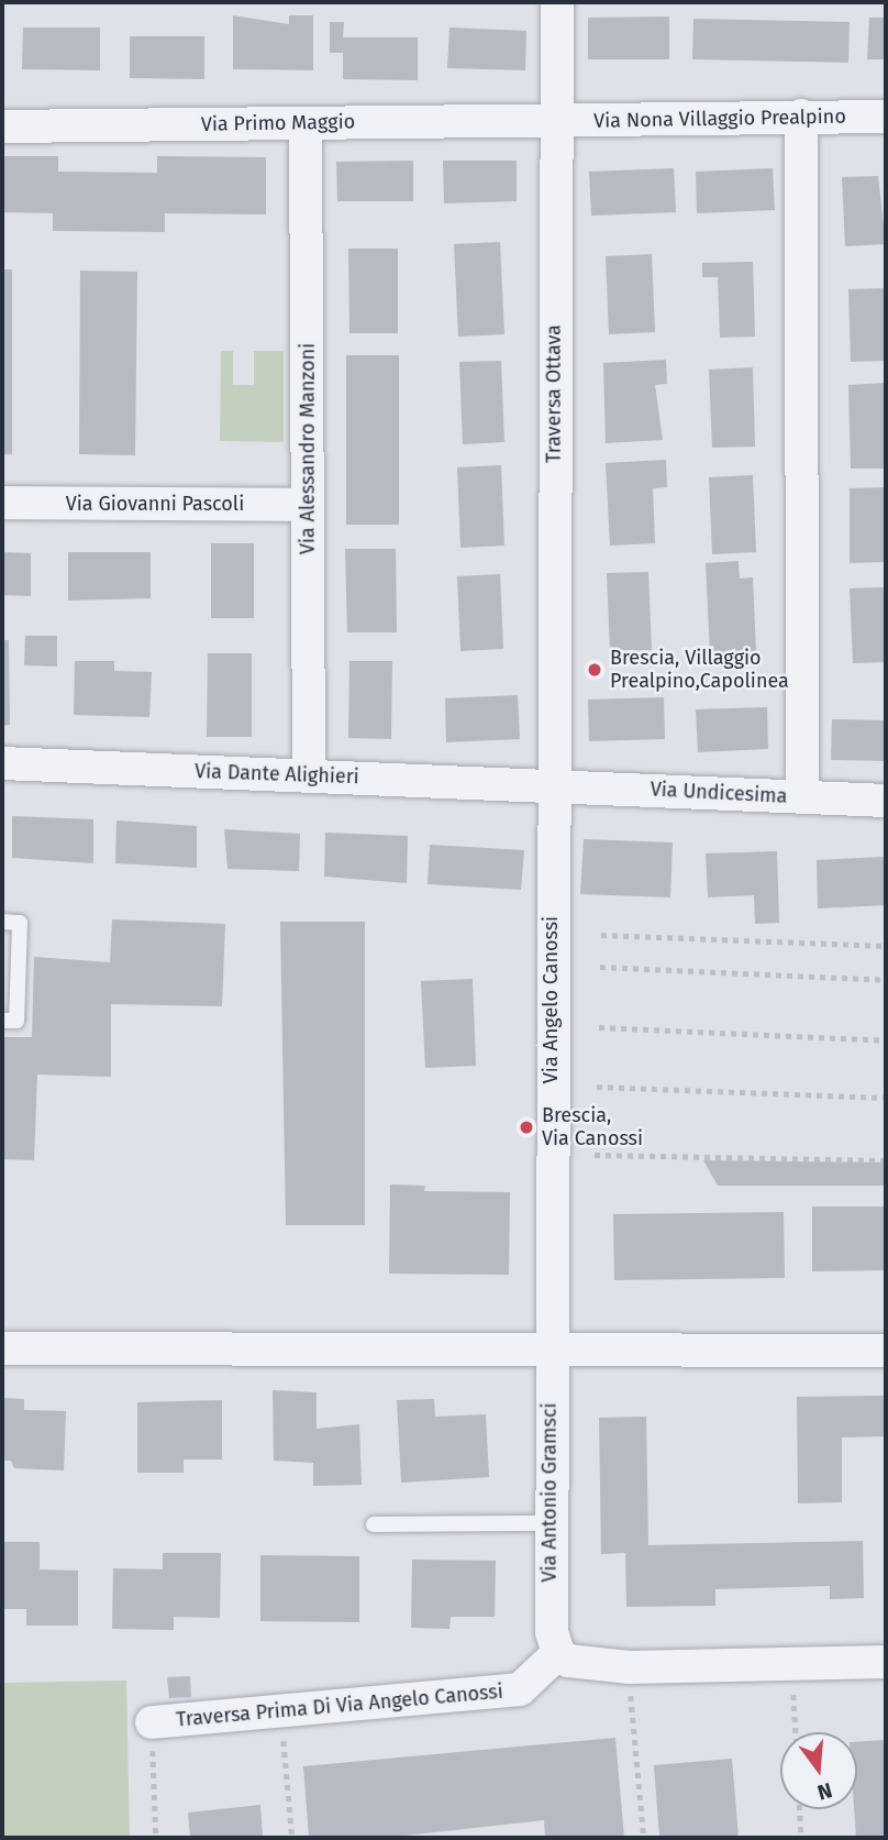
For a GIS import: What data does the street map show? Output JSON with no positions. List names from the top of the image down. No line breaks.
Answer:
{"streets":{"street":["Via Nona Villaggio Prealpino","Via Primo Maggio","Traversa Ottava","Via Alessandro Manzoni","Via Giovanni Pascoli","Via Dante Alighieri","Via Undicesima","Via Angelo Canossi","Via Antonio Gramsci","Traversa Prima Di Via Angelo Canossi"]},"crossings":[["Via Nona Villaggio Prealpino","Via Primo Maggio"],["Via Nona Villaggio Prealpino","Traversa Ottava"],["Via Primo Maggio","Traversa Ottava"],["Via Primo Maggio","Via Alessandro Manzoni"],["Traversa Ottava","Via Dante Alighieri"],["Traversa Ottava","Via Undicesima"],["Traversa Ottava","Via Angelo Canossi"],["Via Alessandro Manzoni","Via Giovanni Pascoli"],["Via Alessandro Manzoni","Via Dante Alighieri"],["Via Dante Alighieri","Via Undicesima"],["Via Dante Alighieri","Via Angelo Canossi"],["Via Undicesima","Via Angelo Canossi"],["Via Angelo Canossi","Via Antonio Gramsci"],["Via Antonio Gramsci","Traversa Prima Di Via Angelo Canossi"]],"places":["Brescia, Villaggio Prealpino,Capolinea","Brescia, Via Canossi"],"north":"bottom"}
